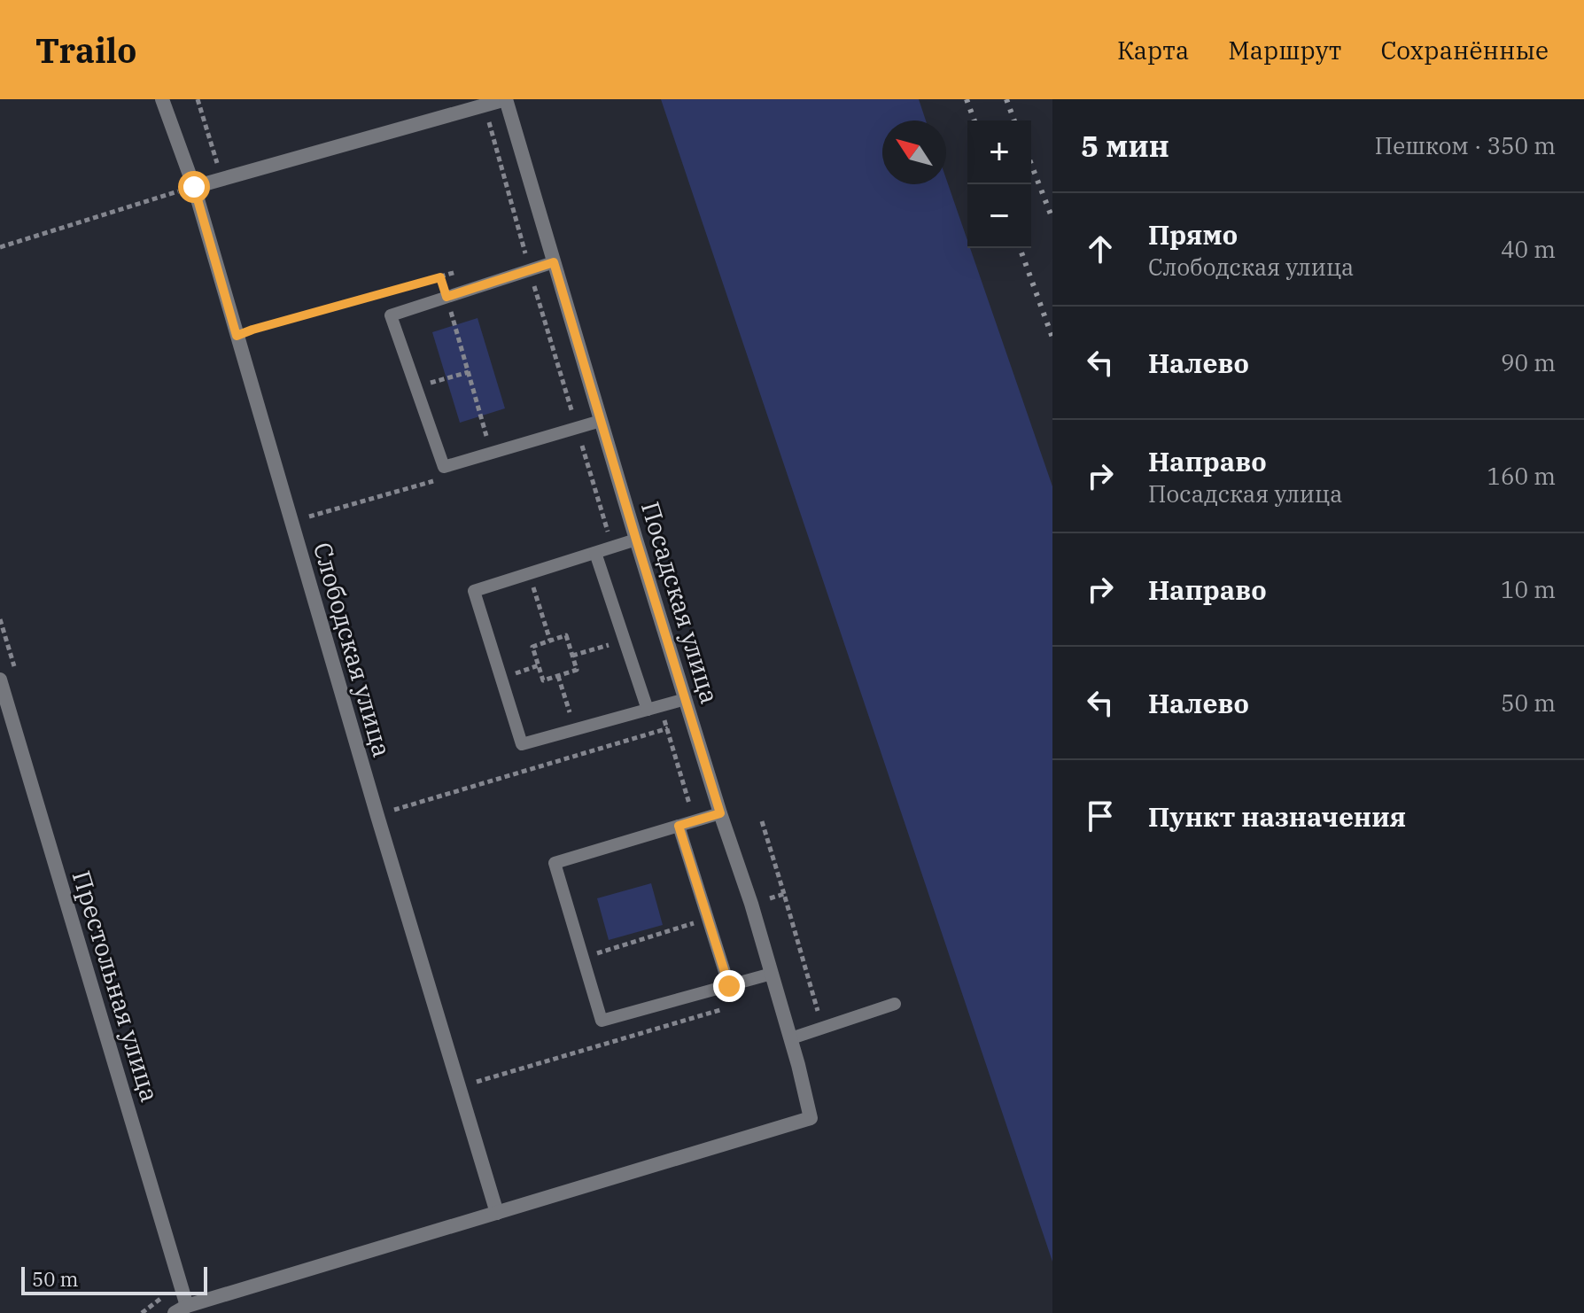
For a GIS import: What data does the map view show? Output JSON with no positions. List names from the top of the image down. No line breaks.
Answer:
{"streets":{"street":["Посадская улица","Слободская улица","Престольная улица"]},"crossings":[["Посадская улица","Слободская улица"]],"scale_bar":"50 m","north":"top left","page":{"header":"Trailo","nav":["Карта","Маршрут","Сохранённые"],"heading":["5 мин","Пешком · 350 m"],"map_buttons":["+","−"],"list":[["Прямо","Слободская улица","40 m"],["Налево","90 m"],["Направо","Посадская улица","160 m"],["Направо","10 m"],["Налево","50 m"],"Пункт назначения"],"scale":"50 m"}}
